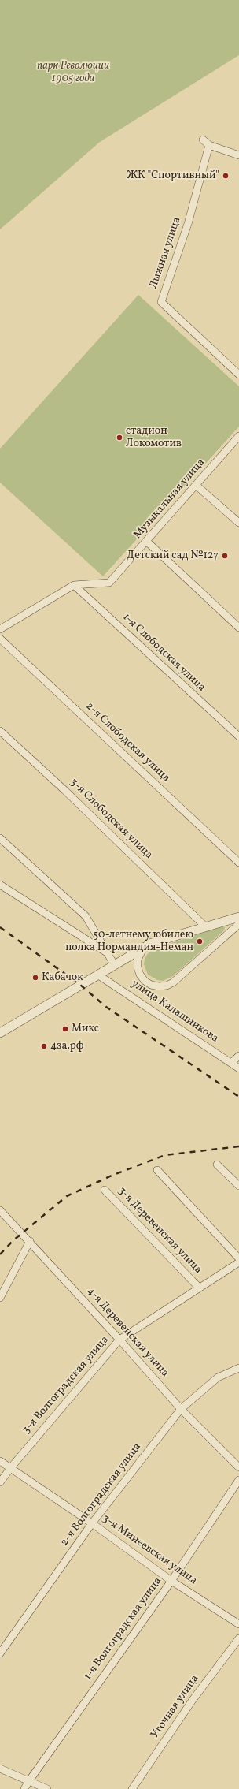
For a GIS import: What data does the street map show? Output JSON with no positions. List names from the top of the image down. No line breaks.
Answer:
{"streets":{"street":["Лыжная улица","Музыкальная улица","1-я Слободская улица","2-я Слободская улица","3-я Слободская улица","улица Калашникова","3-я Деревенская улица","4-я Деревенская улица","3-я Волгоградская улица","2-я Волгоградская улица","3-я Минеевская улица","1-я Волгоградская улица","Уточная улица"]},"crossings":[["Музыкальная улица","1-я Слободская улица"],["3-я Деревенская улица","3-я Волгоградская улица"],["4-я Деревенская улица","3-я Волгоградская улица"],["4-я Деревенская улица","2-я Волгоградская улица"],["3-я Волгоградская улица","3-я Минеевская улица"],["2-я Волгоградская улица","3-я Минеевская улица"],["3-я Минеевская улица","1-я Волгоградская улица"]],"parks":["парк Революции 1905 года"],"places":["ЖК \"Спортивный\"","стадион Локомотив","Детский сад №127","50-летнему юбилею полка Нормандия-Неман","Кабачок","Микс","4за.рф"]}
